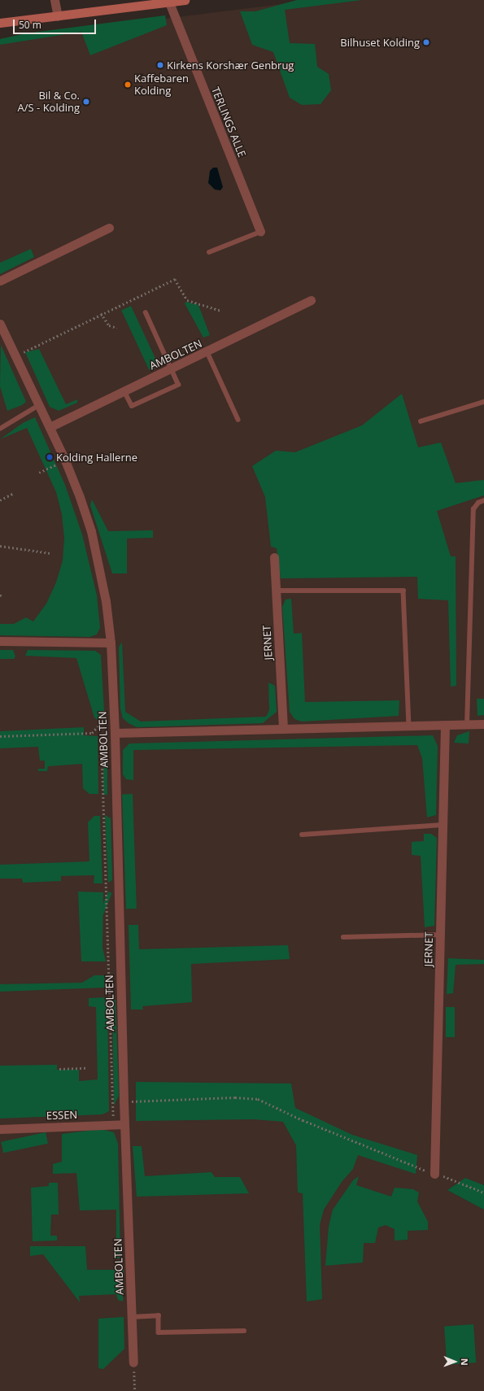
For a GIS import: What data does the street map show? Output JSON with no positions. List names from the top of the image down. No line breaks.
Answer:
{"streets":{"street":["TERLINGS ALLE","AMBOLTEN","JERNET","ESSEN"]},"crossings":[["AMBOLTEN","ESSEN"]],"places":["Bilhuset Kolding","Kirkens Korshær Genbrug","Kaffebaren Kolding","Bil & Co. A/S - Kolding","Kolding Hallerne"],"scale_bar":"50 m","north":"right"}
